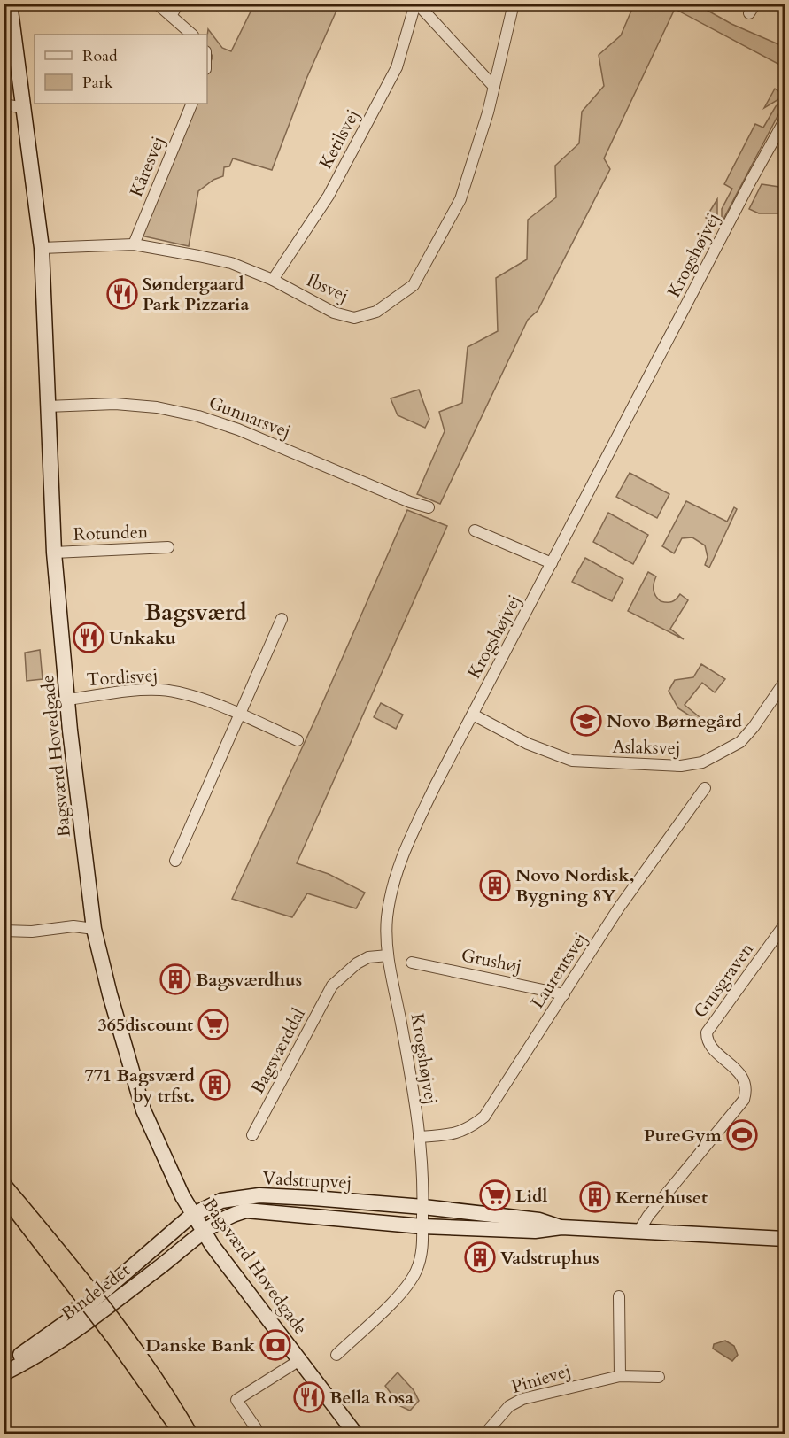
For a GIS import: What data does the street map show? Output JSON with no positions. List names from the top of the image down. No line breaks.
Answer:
{"streets":{"street":["Ketilsvej","Kåresvej","Krogshøjvej","Ibsvej","Gunnarsvej","Rotunden","Tordisvej","Aslaksvej","Bagsværd Hovedgade","Grushøj","Laurentsvej","Grusgraven","Bagsværddal","Vadstrupvej","Bindeledet","Pinievej"]},"crossings":[["Ketilsvej","Ibsvej"],["Kåresvej","Ibsvej"],["Krogshøjvej","Aslaksvej"],["Krogshøjvej","Laurentsvej"],["Krogshøjvej","Bagsværddal"],["Krogshøjvej","Vadstrupvej"],["Ibsvej","Bagsværd Hovedgade"],["Gunnarsvej","Bagsværd Hovedgade"],["Rotunden","Bagsværd Hovedgade"],["Tordisvej","Bagsværd Hovedgade"],["Bagsværd Hovedgade","Vadstrupvej"],["Bagsværd Hovedgade","Bindeledet"],["Grushøj","Laurentsvej"],["Grusgraven","Vadstrupvej"],["Vadstrupvej","Bindeledet"]],"districts":["Bagsværd"],"places":{"restaurant":["Søndergaard Park Pizzaria","Unkaku","Bella Rosa"],"school or university":["Novo Børnegård"],"building":["Novo Nordisk, Bygning 8Y","Bagsværdhus","771 Bagsværd by trfst.","Kernehuset","Vadstruphus"],"supermarket":["365discount","Lidl"],"sports":["PureGym"],"bank":["Danske Bank"]},"legend":["Road","Park"]}
